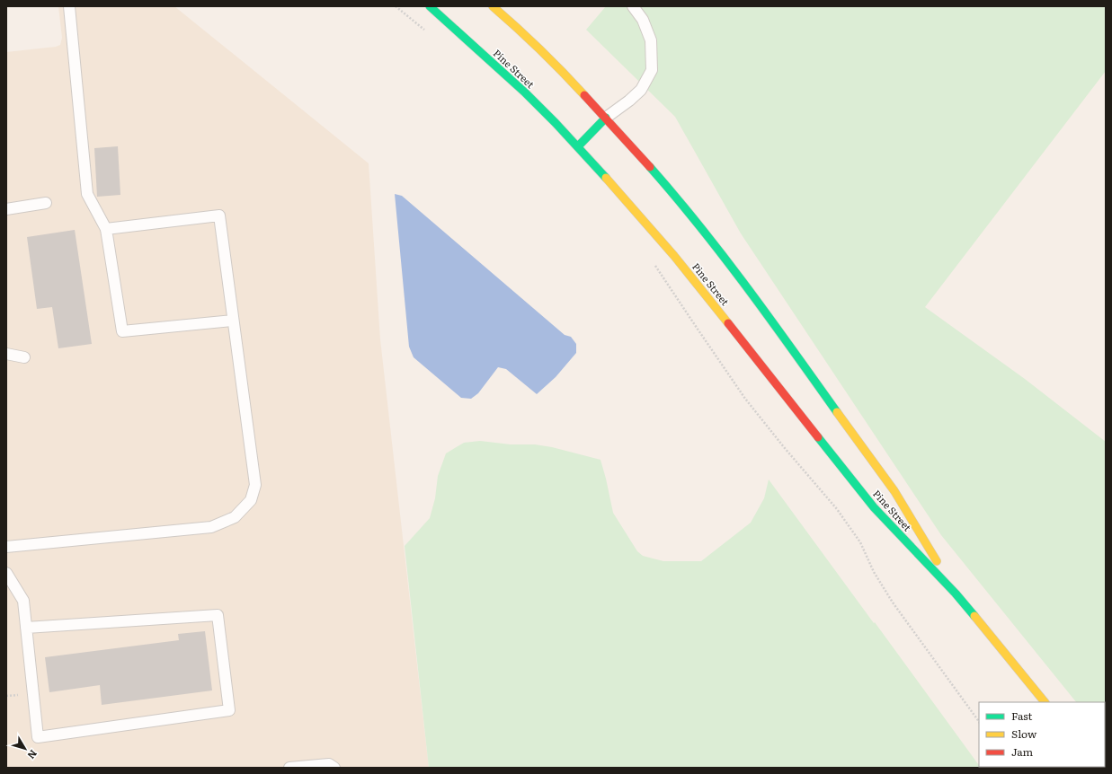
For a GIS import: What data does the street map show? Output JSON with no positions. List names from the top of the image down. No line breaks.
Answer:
{"streets":{"street":["Pine Street"]},"legend":["Fast","Slow","Jam"],"north":"bottom right"}
